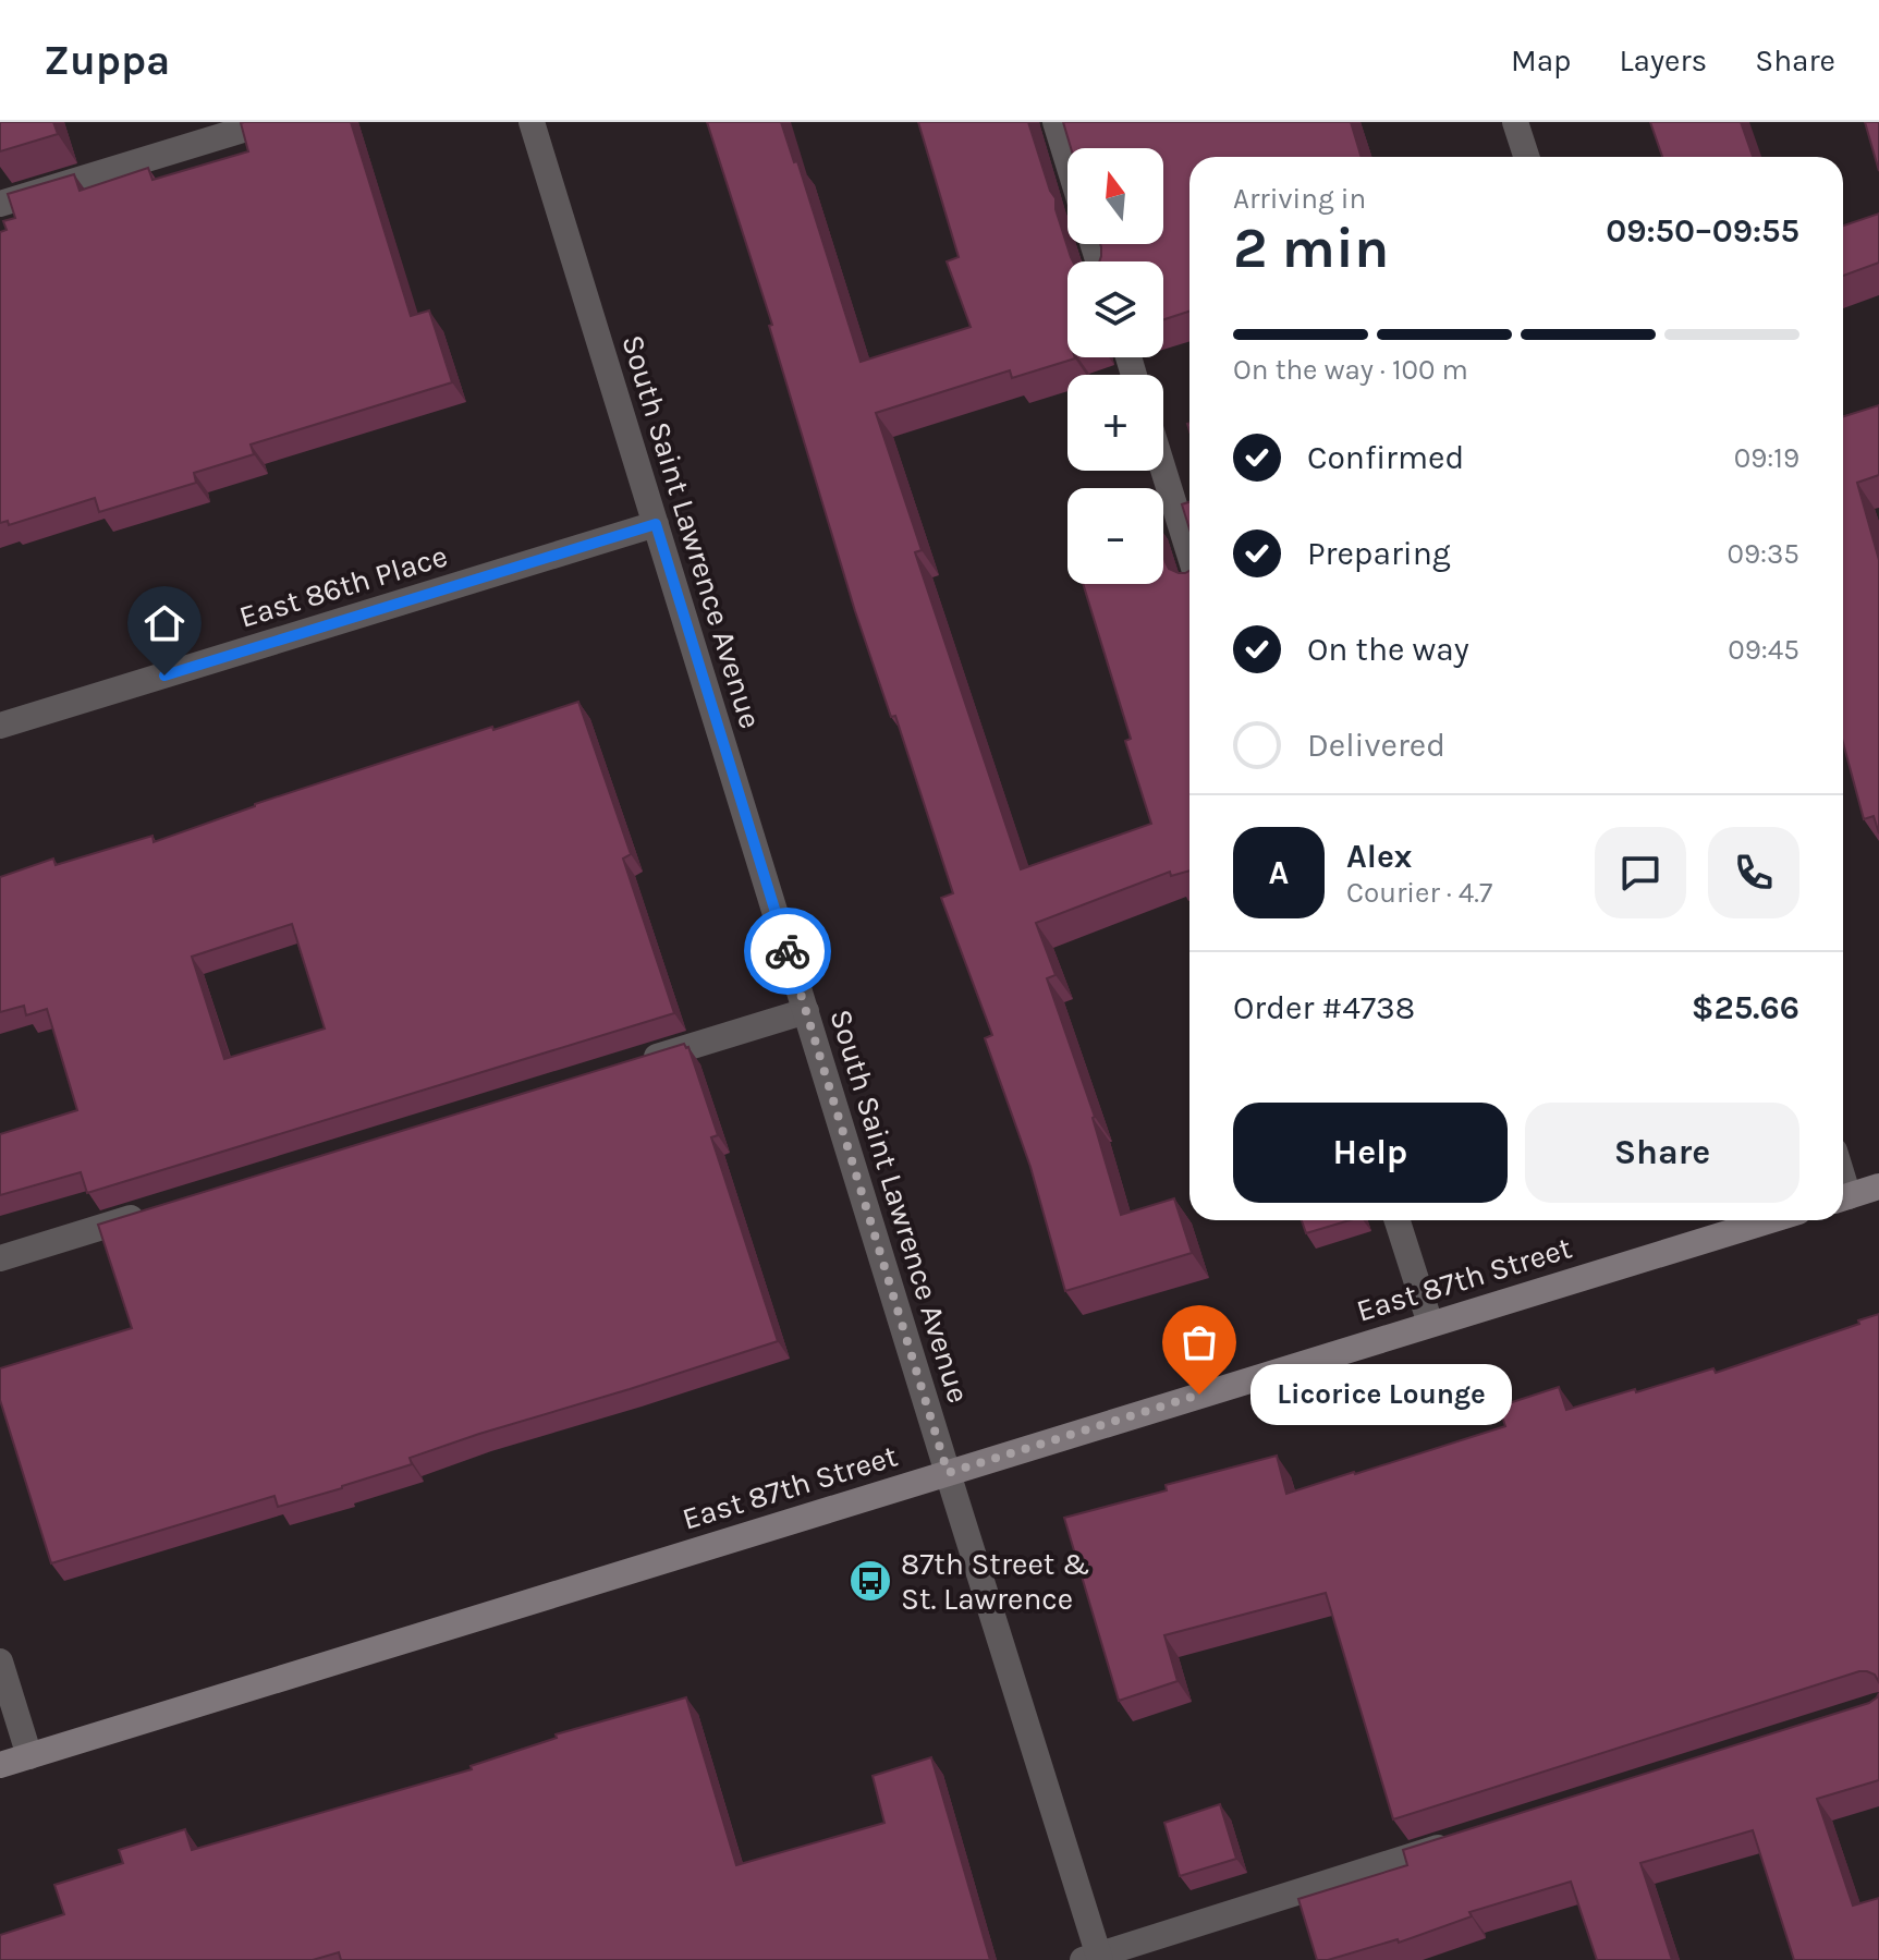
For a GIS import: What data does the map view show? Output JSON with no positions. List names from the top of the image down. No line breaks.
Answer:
{"streets":{"main road":["East 87th Street"],"street":["South Saint Lawrence Avenue","East 86th Place"]},"crossings":[["South Saint Lawrence Avenue","East 86th Place"],["South Saint Lawrence Avenue","East 87th Street"]],"places":{"other":["Licorice Lounge"],"bus stop":["87th Street & St. Lawrence"]},"north":"top","page":{"header":"Zuppa","nav":["Map","Layers","Share"],"map_buttons":["+","−"],"heading":["2 min","Arriving in","09:50–09:55"],"panel":["Alex","Courier · 4.7","Order #4738","$25.66"],"bar":"On the way · 100 m","list":[["Confirmed","09:19"],["Preparing","09:35"],["On the way","09:45"],"Delivered"],"round":"A","buttons":["Help","Share"],"bubble":"Licorice Lounge"}}
